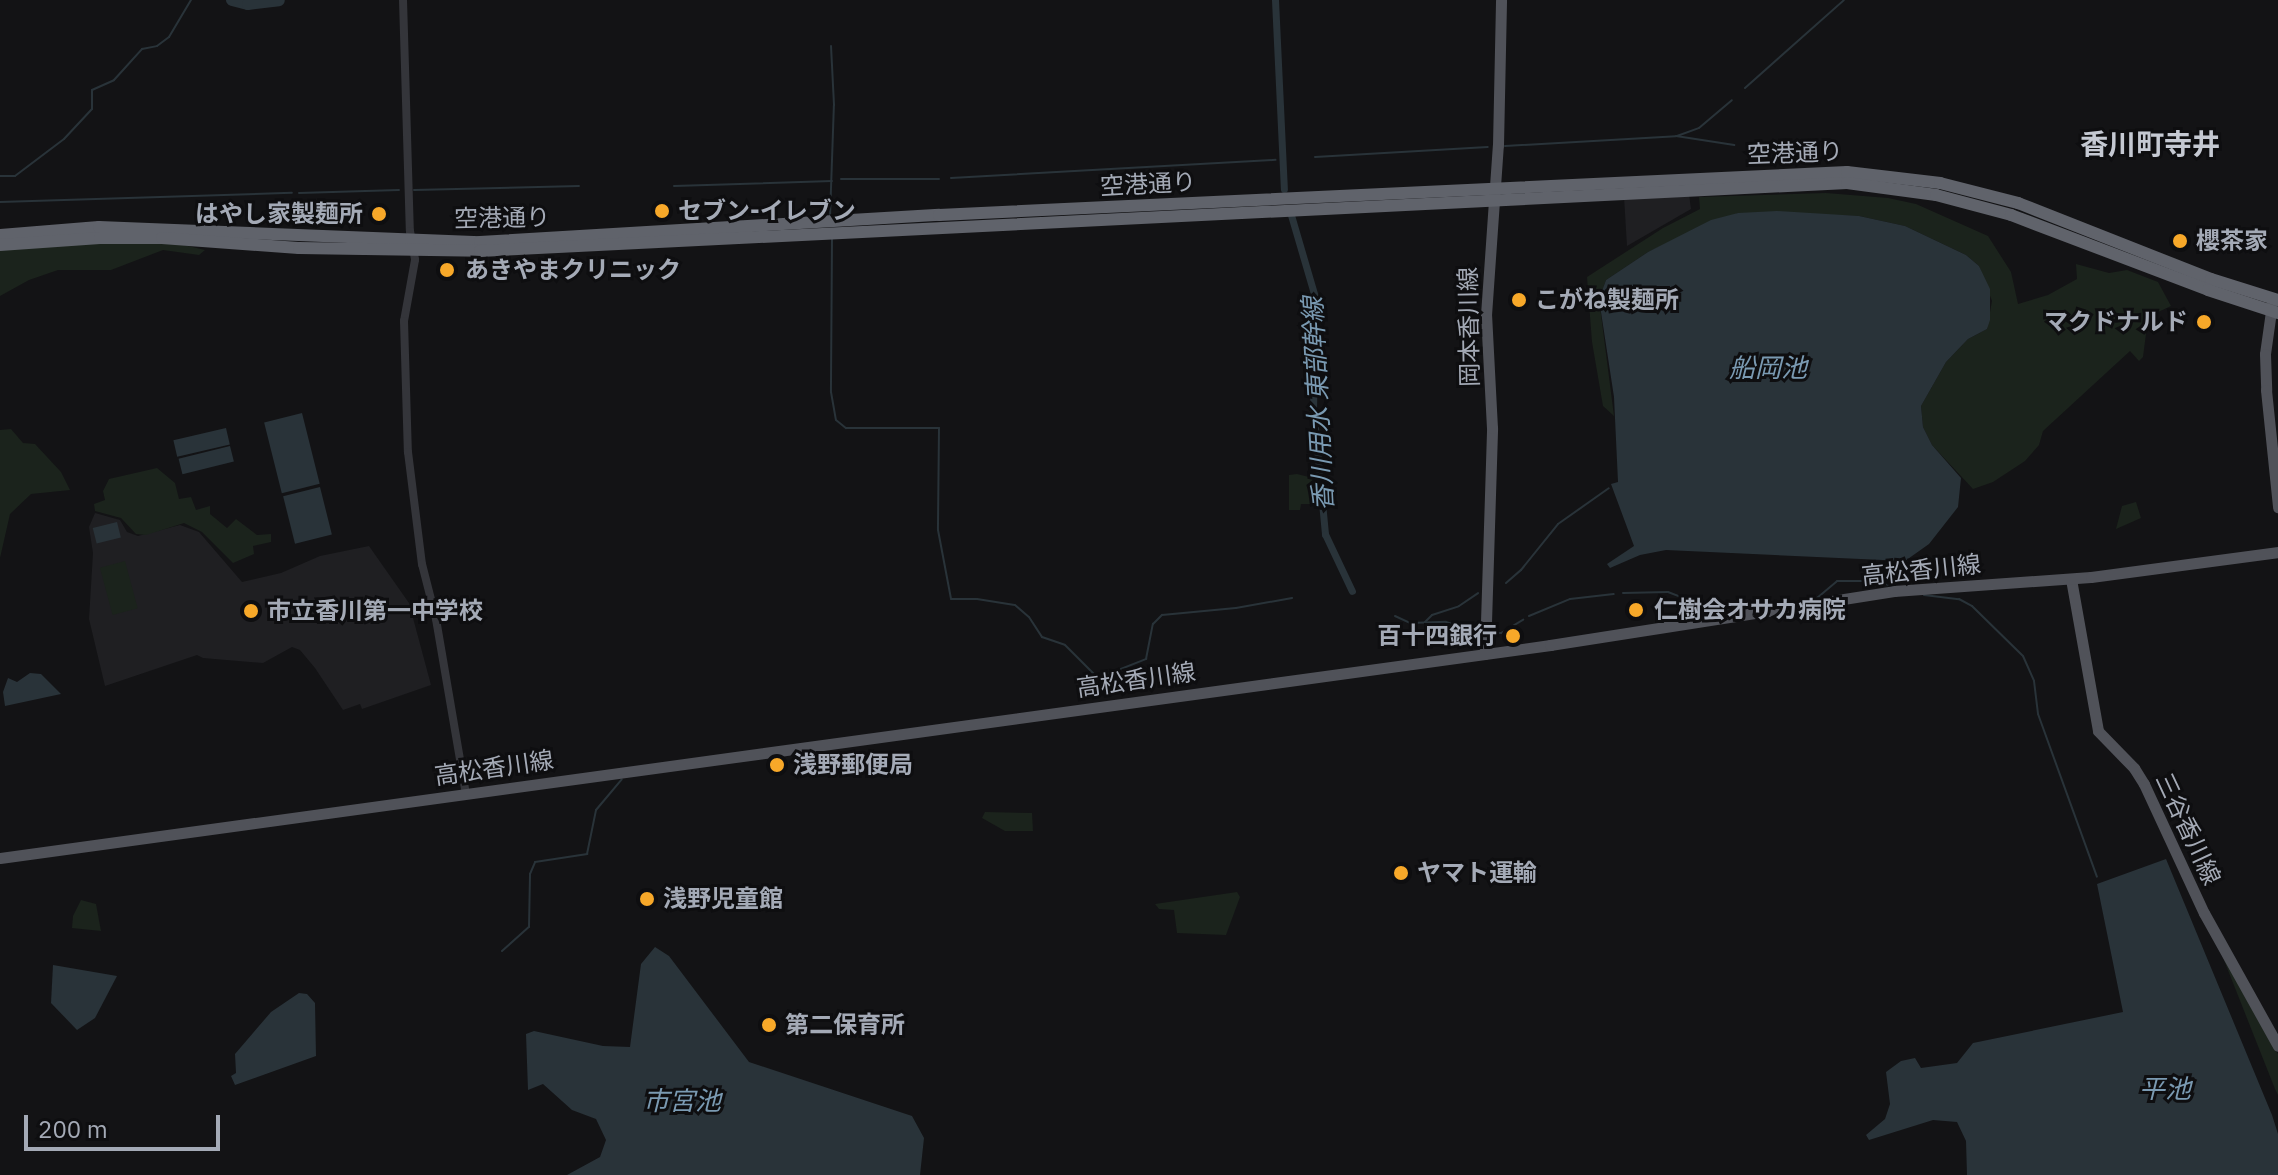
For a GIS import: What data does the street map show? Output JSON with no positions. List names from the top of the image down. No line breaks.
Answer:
{"streets":{"highway":["空港通り"],"main road":["岡本香川線","高松香川線","三谷香川線"]},"crossings":[["空港通り","岡本香川線"],["岡本香川線","高松香川線"],["高松香川線","三谷香川線"]],"districts":["香川町寺井"],"water":["船岡池","香川用水 東部幹線","平池","市宮池"],"places":["セブン-イレブン","はやし家製麺所","櫻茶家","あきやまクリニック","こがね製麺所","マクドナルド","仁樹会オサカ病院","市立香川第一中学校","百十四銀行","浅野郵便局","ヤマト運輸","浅野児童館","第二保育所"],"scale_bar":"200 m"}
